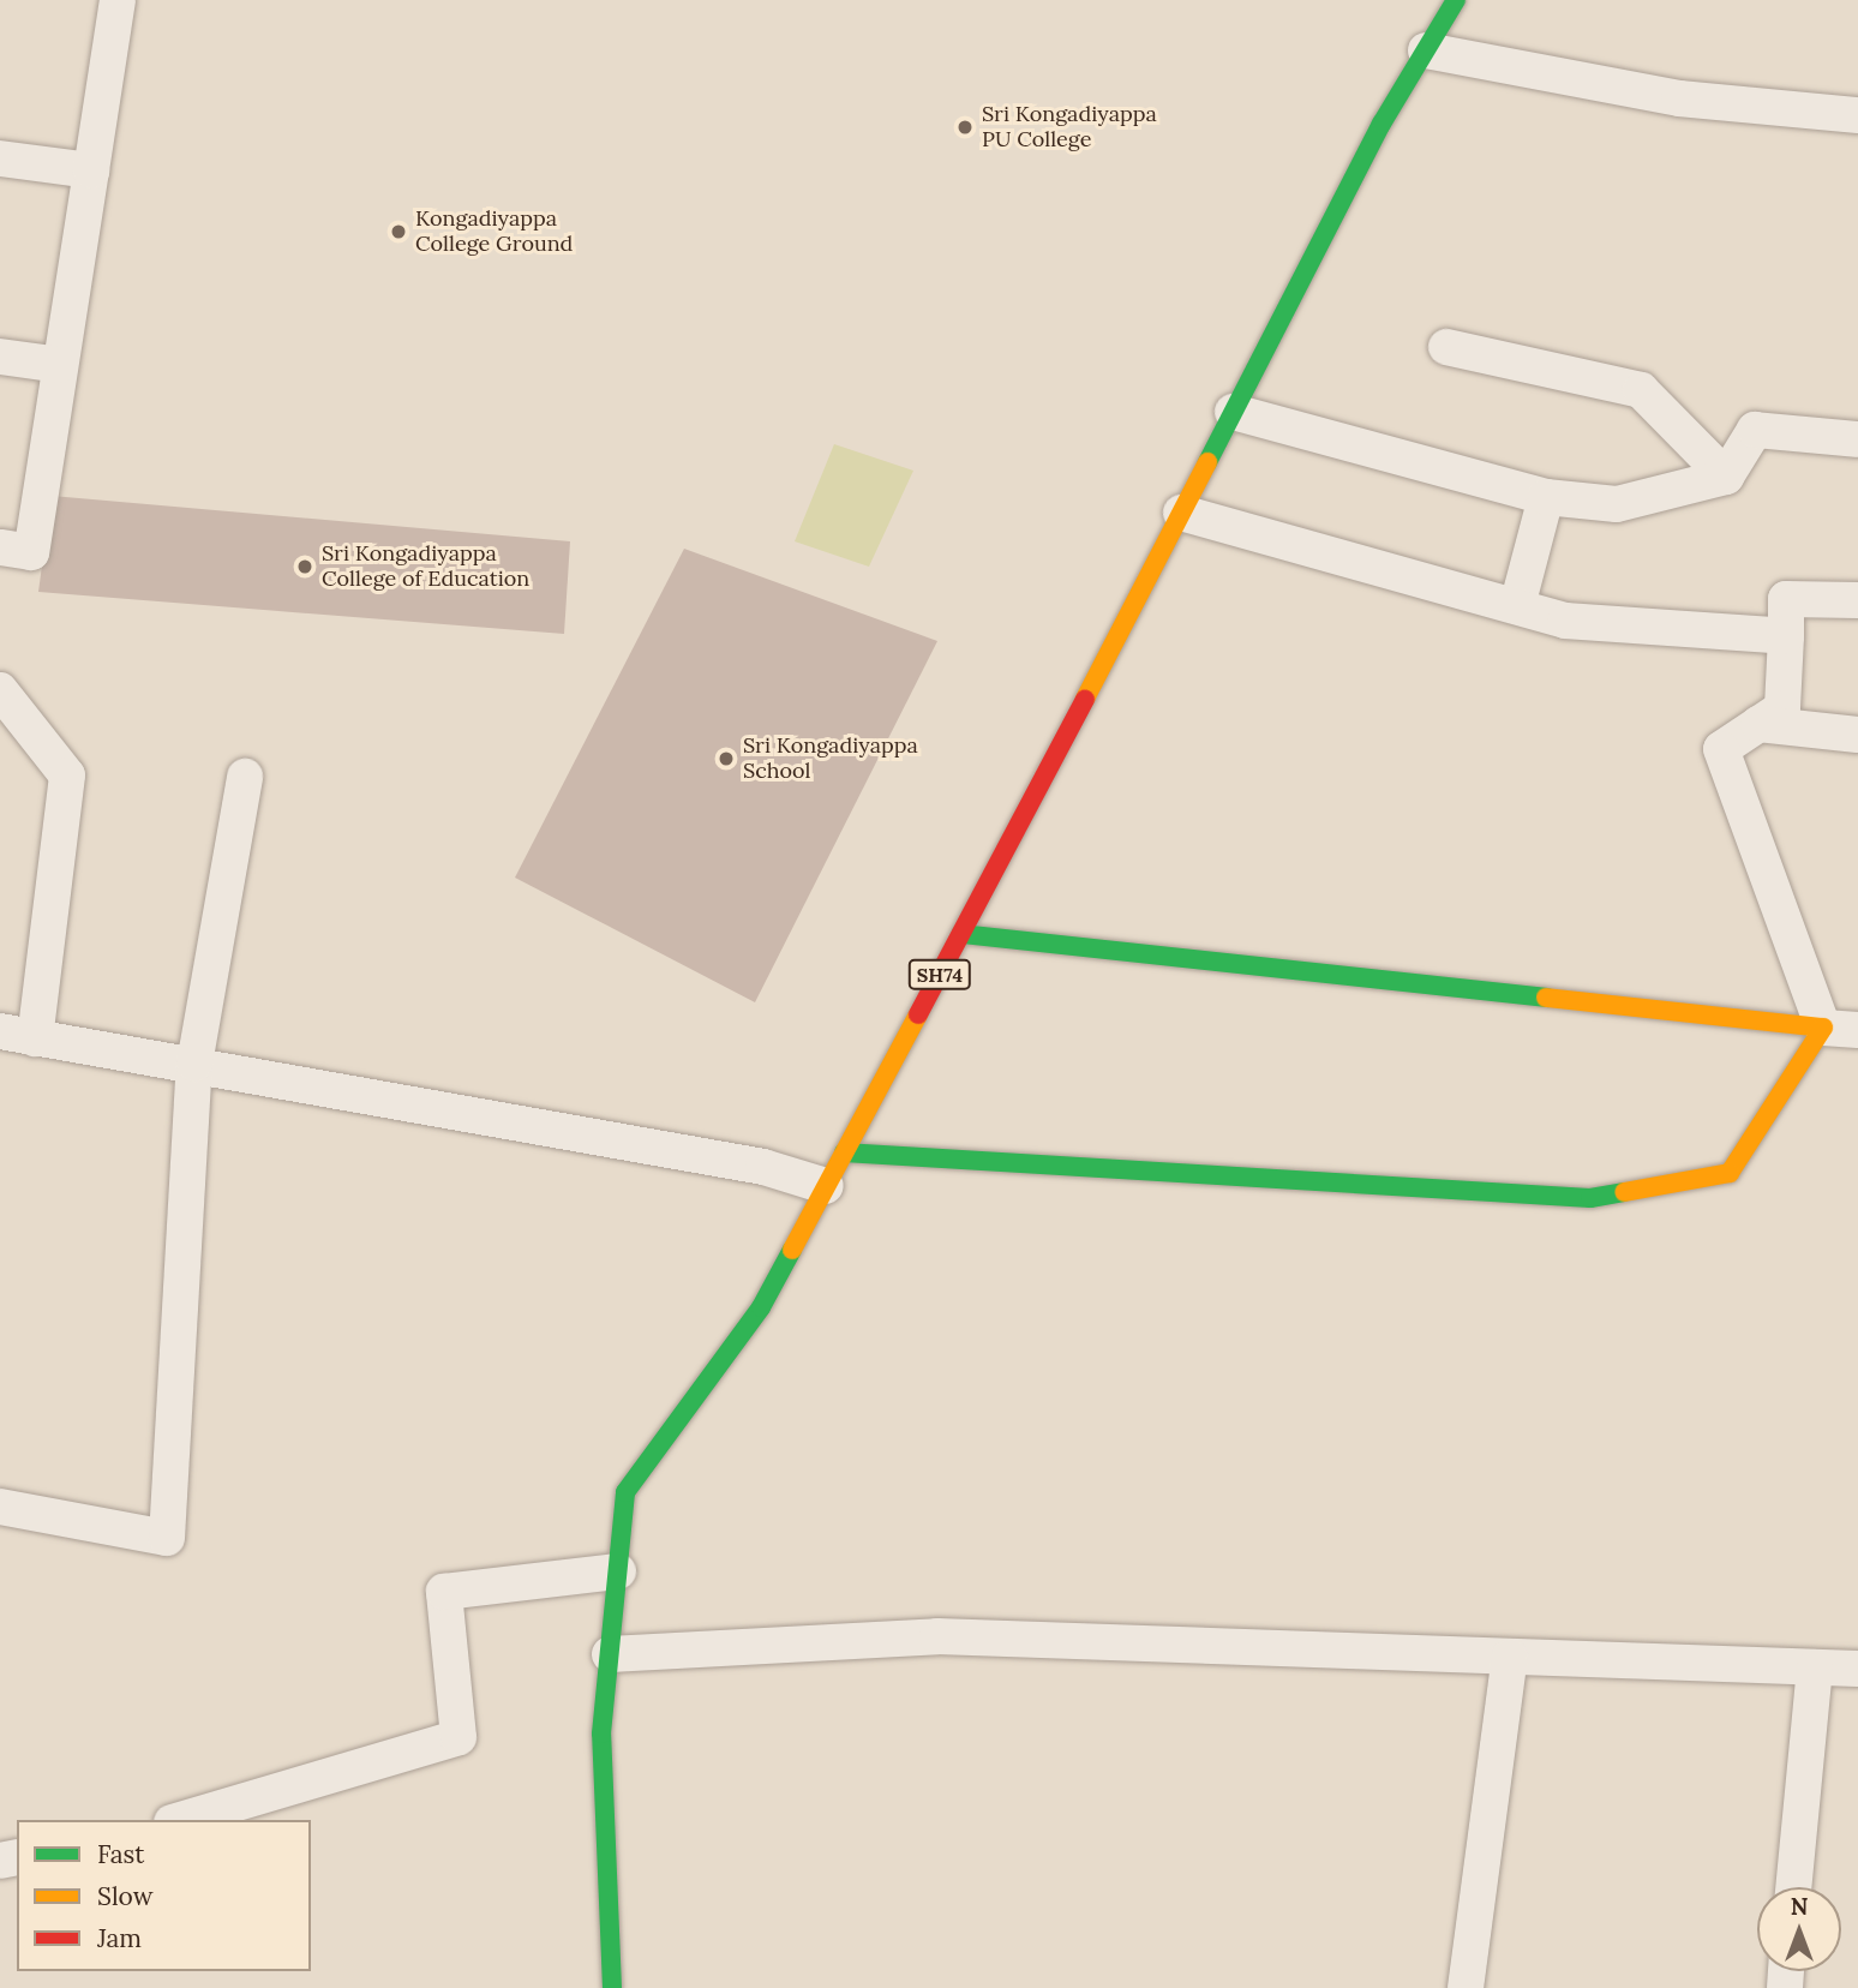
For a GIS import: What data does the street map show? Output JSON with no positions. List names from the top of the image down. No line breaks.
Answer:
{"streets":{"main road":["SH74"]},"places":["Sri Kongadiyappa PU College","Kongadiyappa College Ground","Sri Kongadiyappa College of Education","Sri Kongadiyappa School"],"legend":["Fast","Slow","Jam"],"north":"top"}
